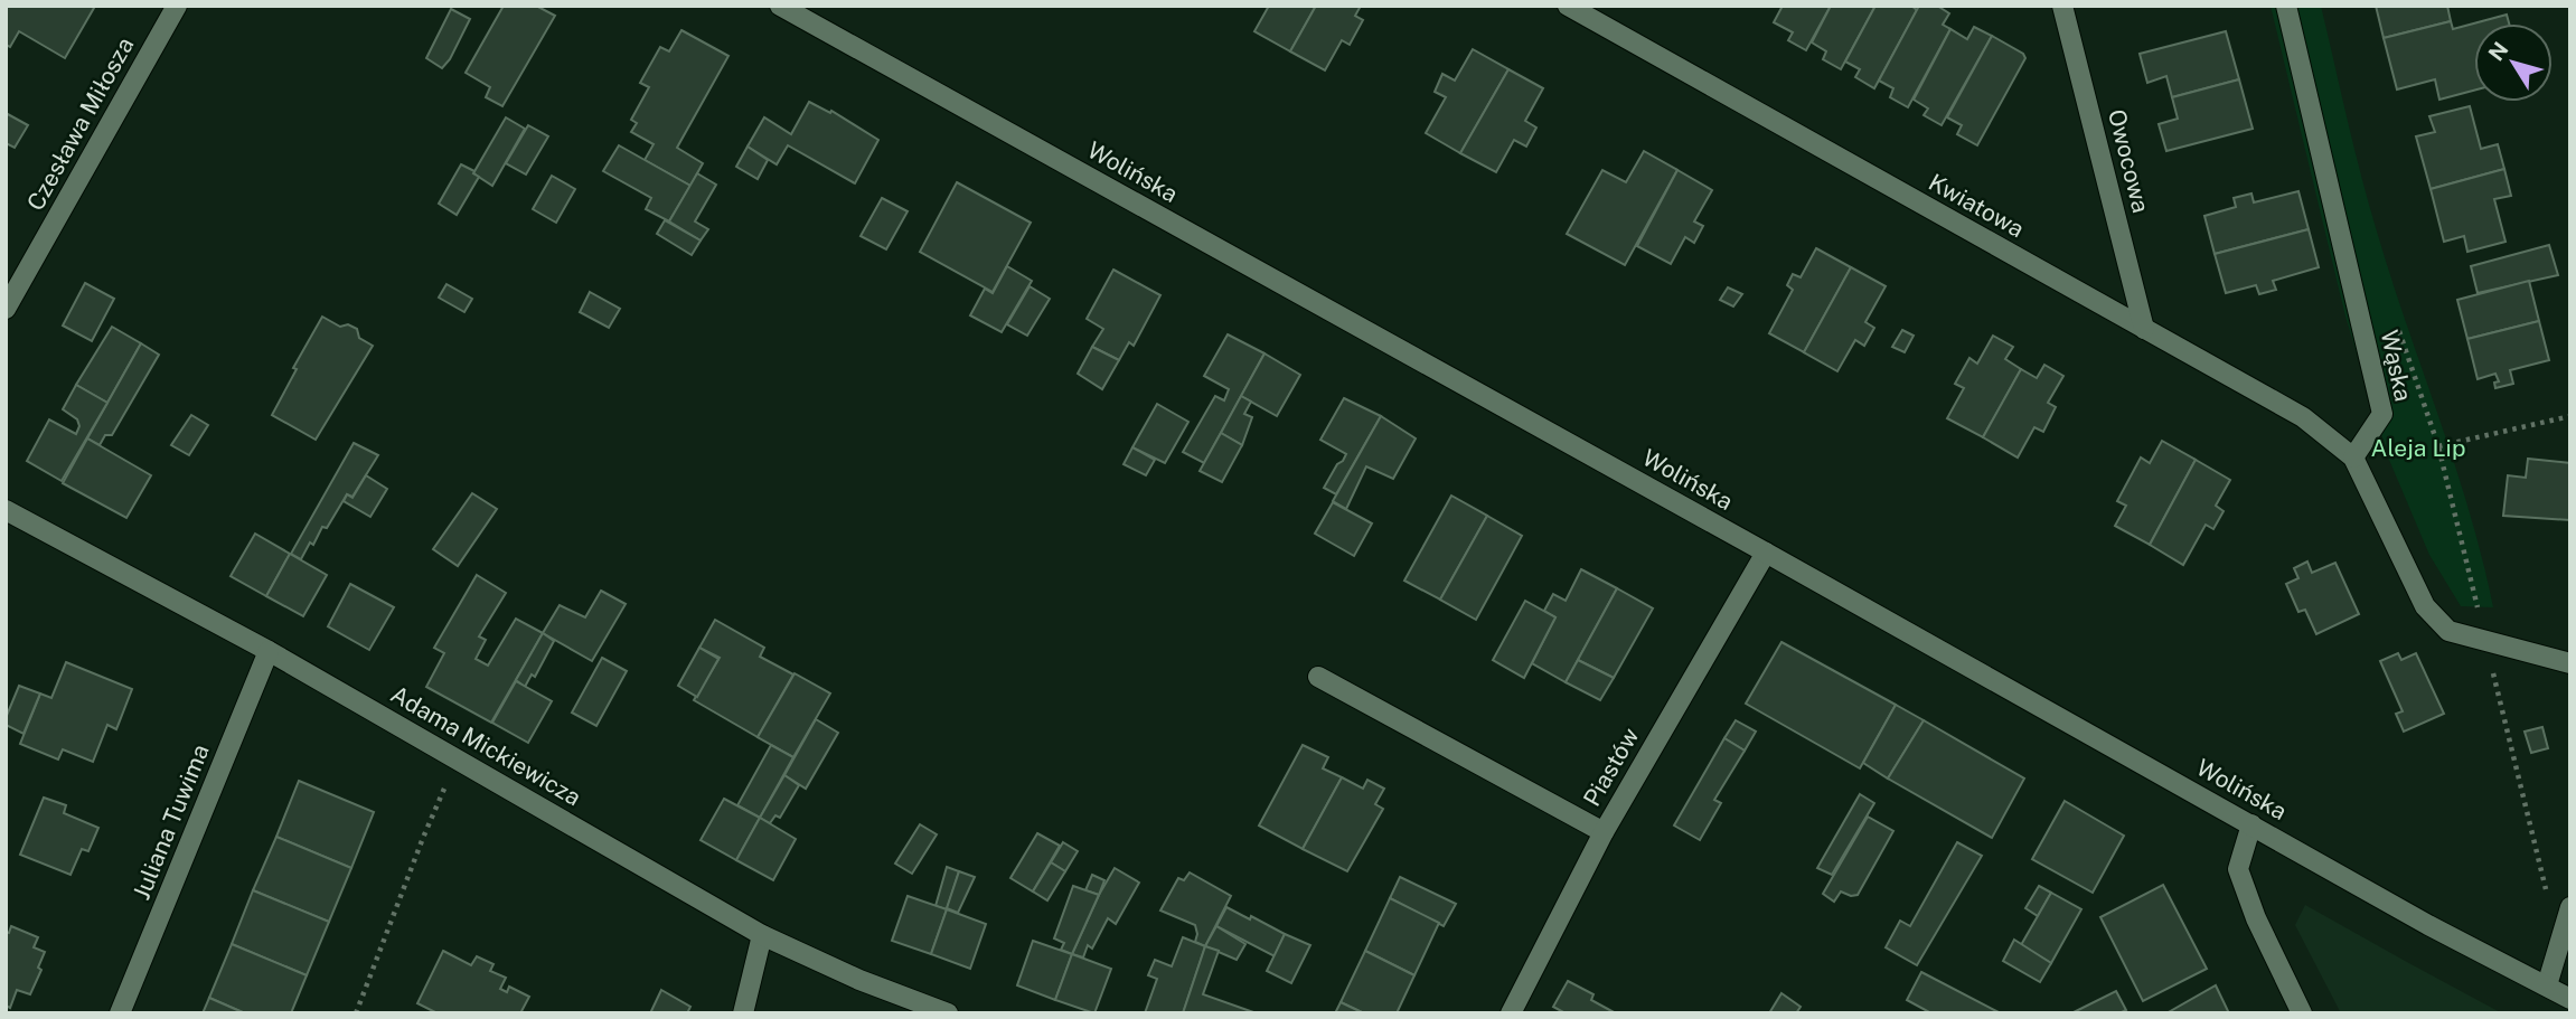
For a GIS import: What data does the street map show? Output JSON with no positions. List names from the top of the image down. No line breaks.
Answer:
{"streets":{"street":["Czesława Miłosza","Owocowa","Wolińska","Kwiatowa","Wąska","Adama Mickiewicza","Piastów","Juliana Tuwima"]},"crossings":[["Owocowa","Kwiatowa"],["Wolińska","Piastów"],["Kwiatowa","Wąska"],["Adama Mickiewicza","Juliana Tuwima"]],"parks":["Aleja Lip"],"north":"top left"}
